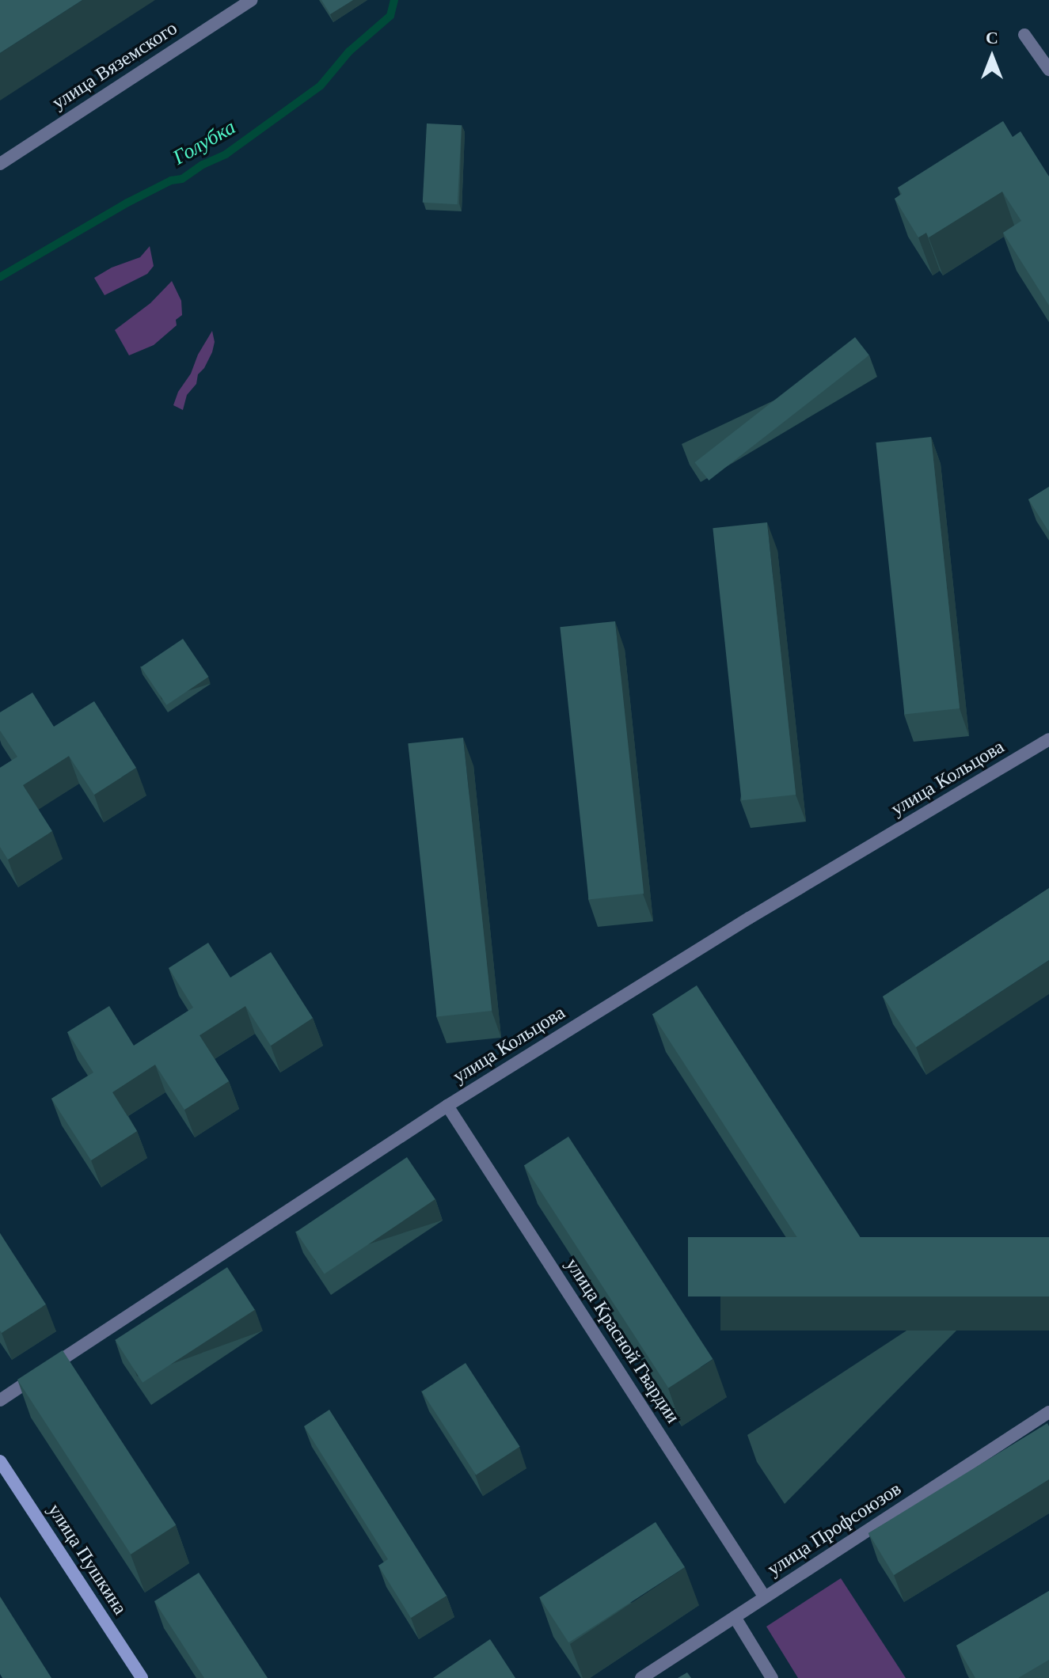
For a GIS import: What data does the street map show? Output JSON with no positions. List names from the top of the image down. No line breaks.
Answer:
{"streets":{"main road":["улица Пушкина"],"street":["улица Вяземского","улица Кольцова","улица Красной Гвардии","улица Профсоюзов"]},"crossings":[["улица Кольцова","улица Красной Гвардии"],["улица Красной Гвардии","улица Профсоюзов"]],"water":["Голубка"],"north":"top"}
